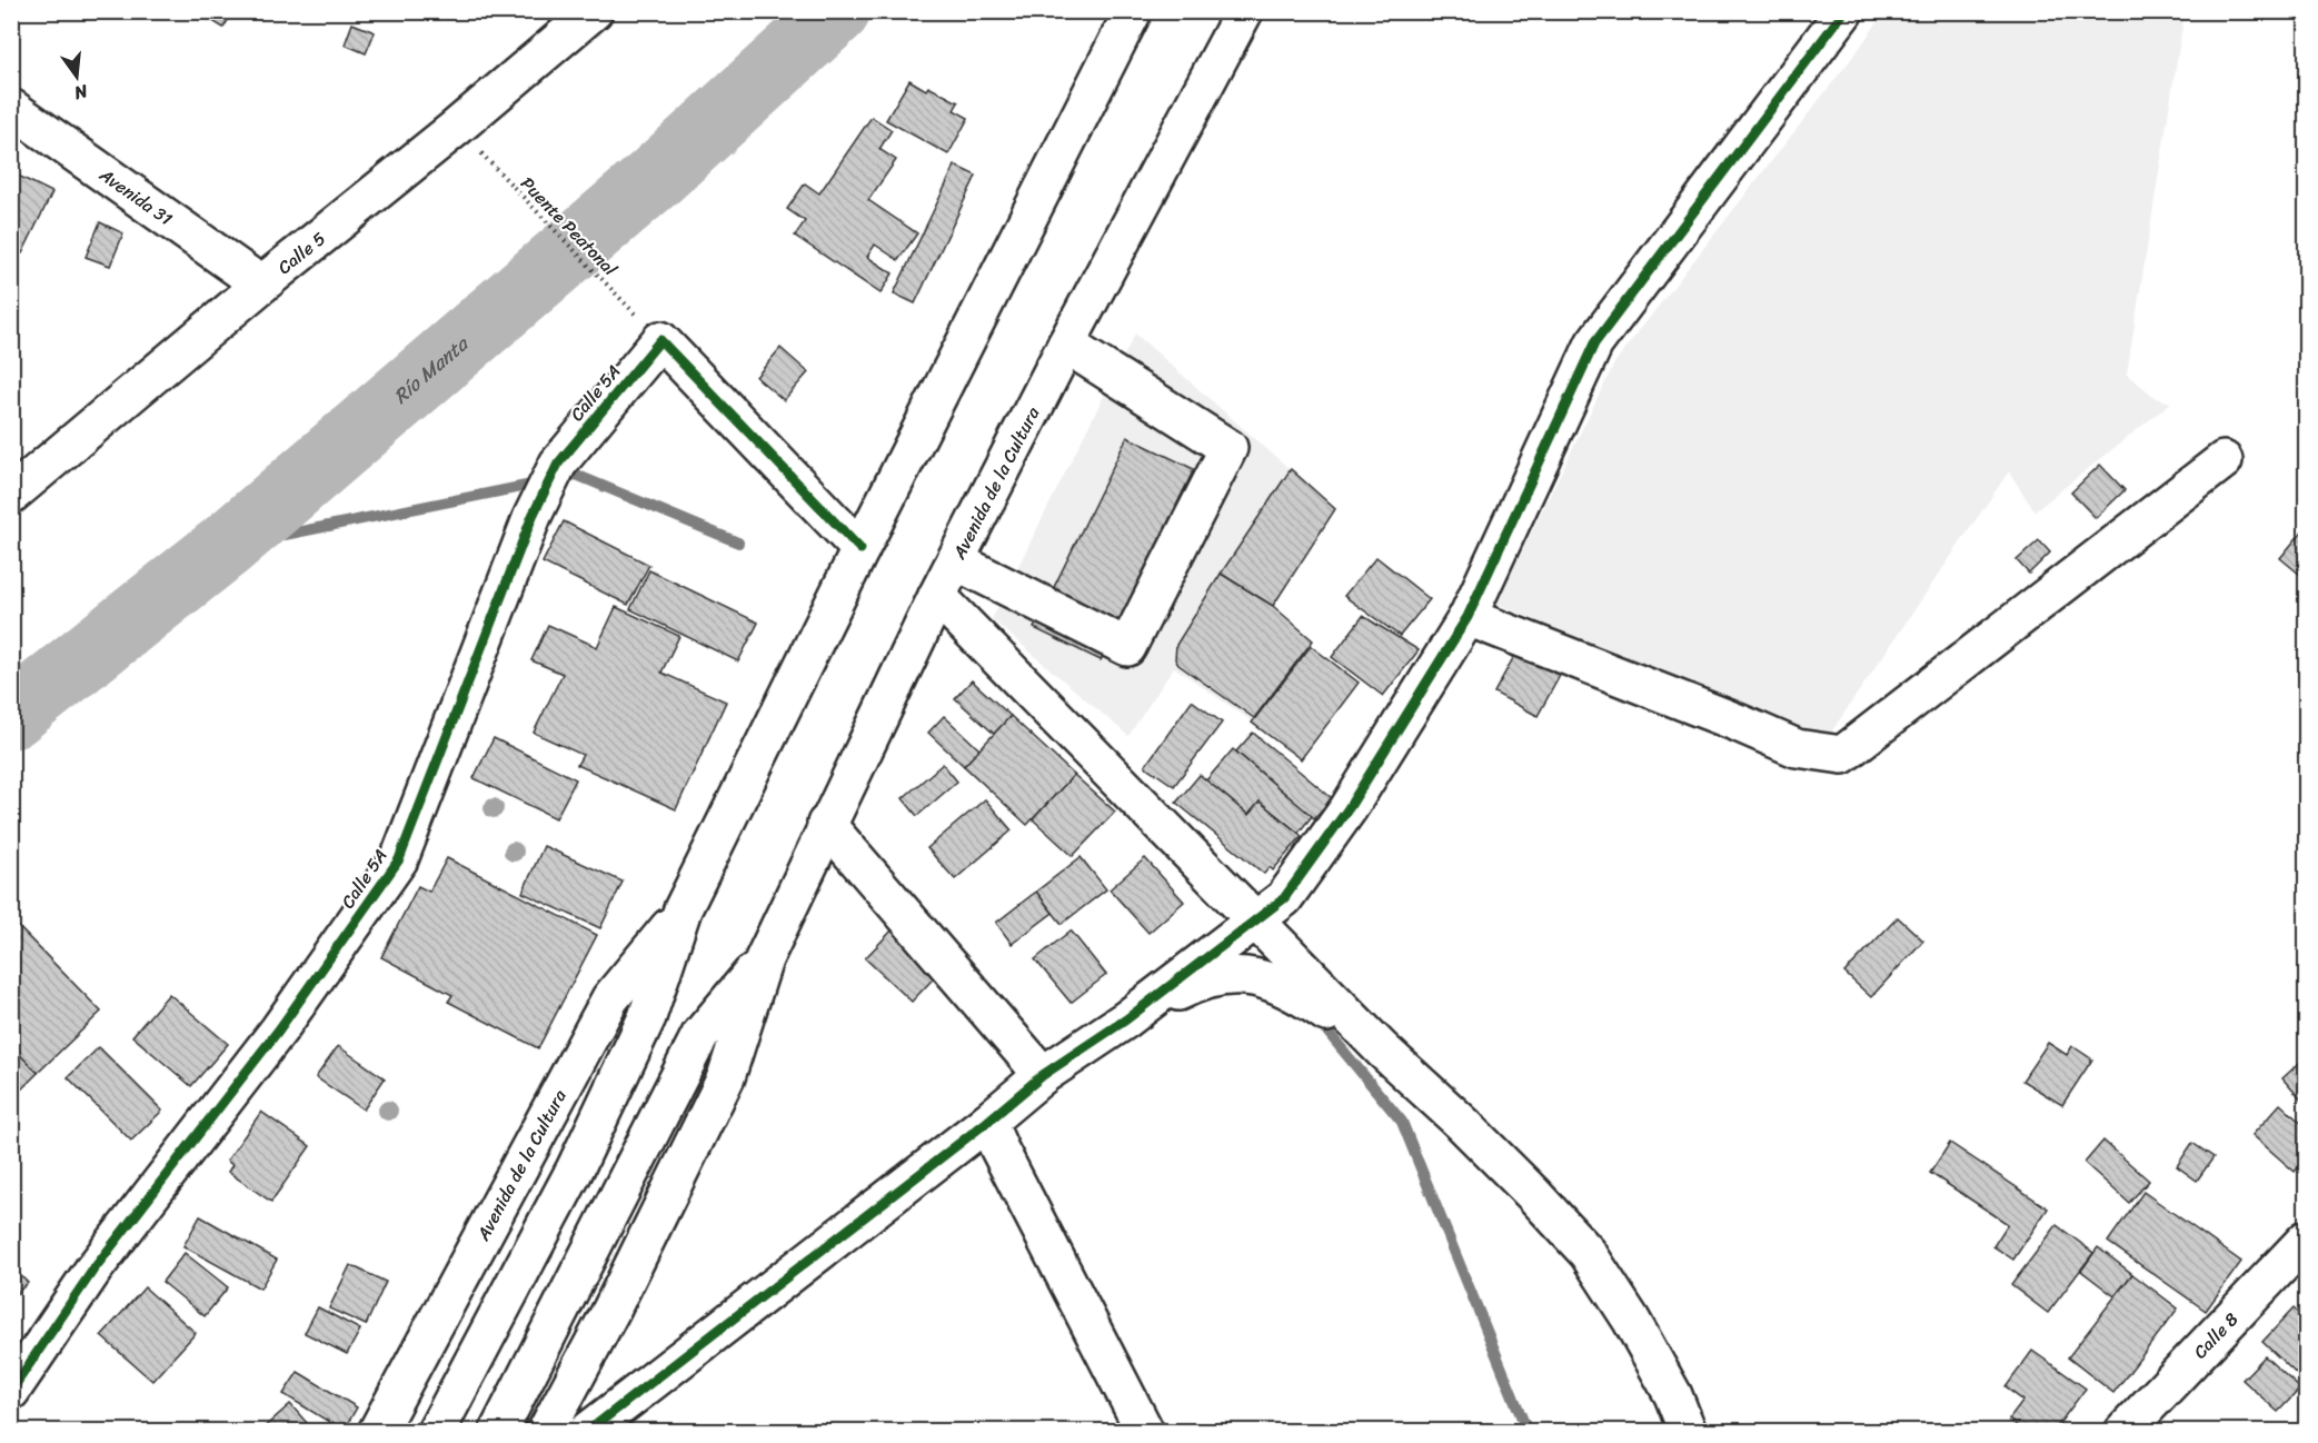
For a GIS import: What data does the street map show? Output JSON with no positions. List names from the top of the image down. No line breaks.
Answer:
{"streets":{"street":["Avenida 31","Calle 5","Calle 5A","Avenida de la Cultura","Calle 8"],"path":["Puente Peatonal"]},"crossings":[["Avenida 31","Calle 5"],["Puente Peatonal","Calle 5A"]],"water":["Río Manta"],"north":"bottom"}
